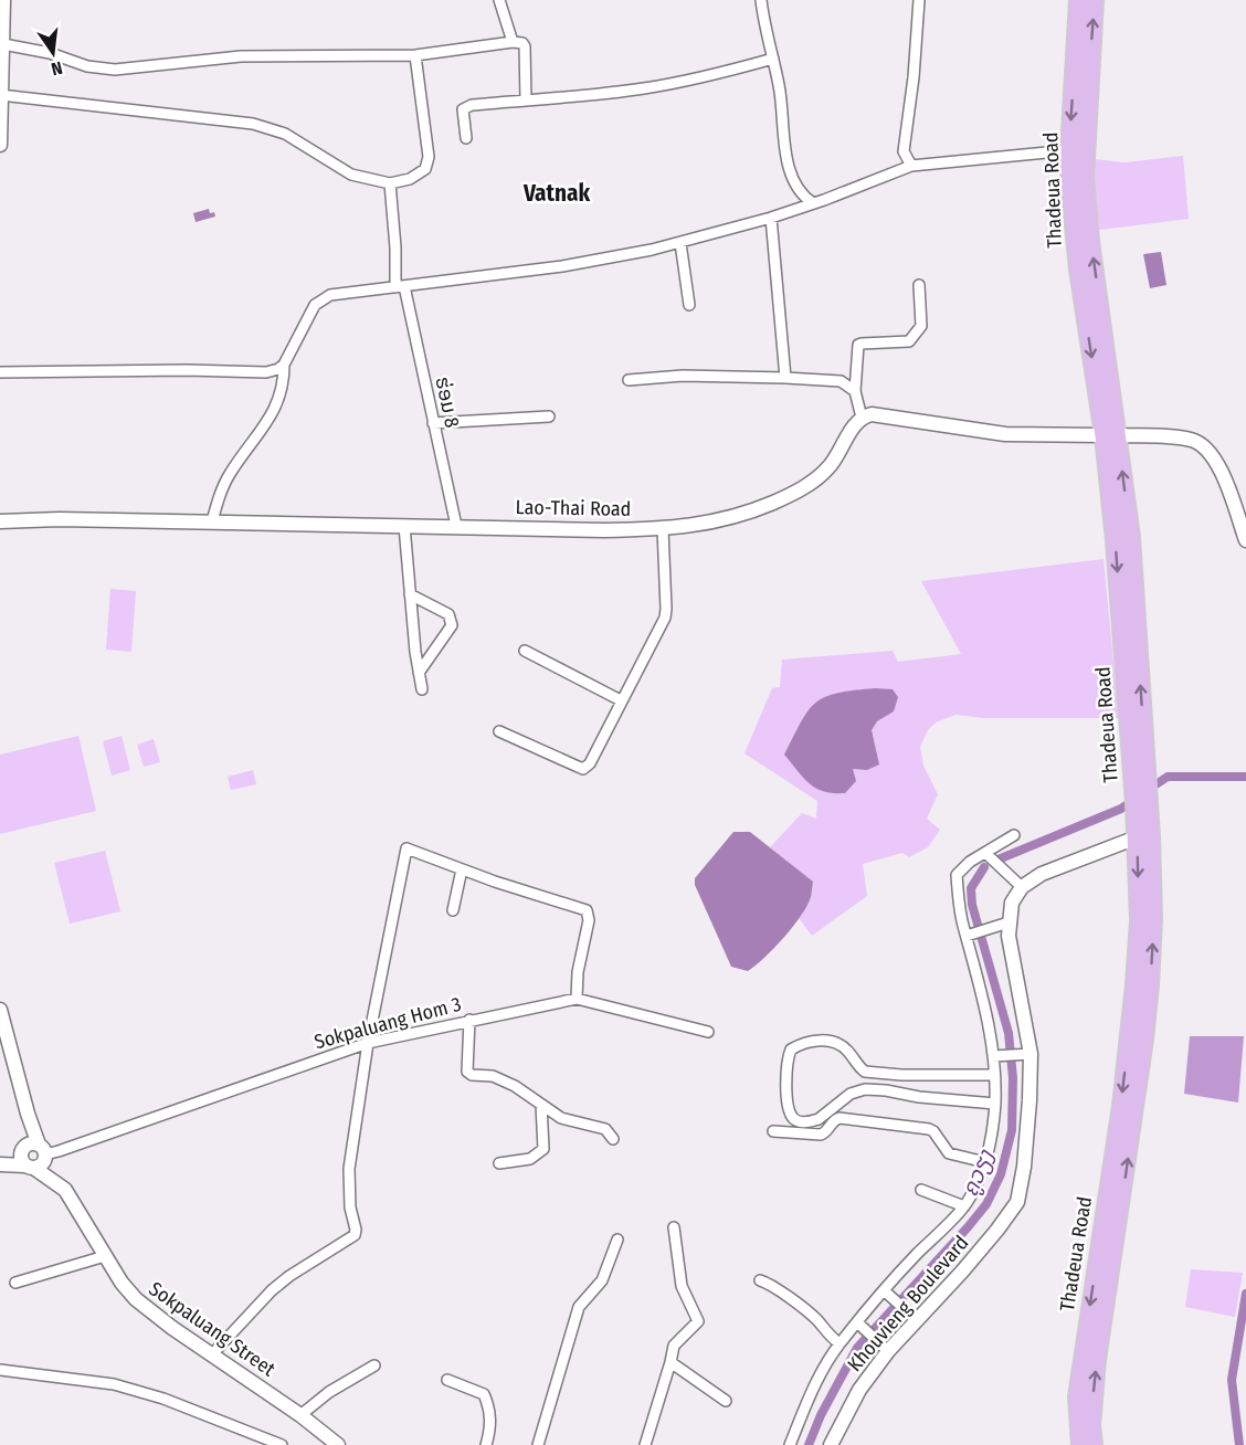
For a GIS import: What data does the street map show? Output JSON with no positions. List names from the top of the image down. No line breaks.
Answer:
{"streets":{"main road":["Thadeua Road"],"street":["ຮ່ອມ 8","Lao-Thai Road","Sokpaluang Hom 3","Khouvieng Boulevard","Sokpaluang Street"]},"crossings":[["ຮ່ອມ 8","Lao-Thai Road"],["Sokpaluang Hom 3","Sokpaluang Street"]],"districts":["Vatnak"],"water":["ຄູວຽງ"],"north":"bottom"}
